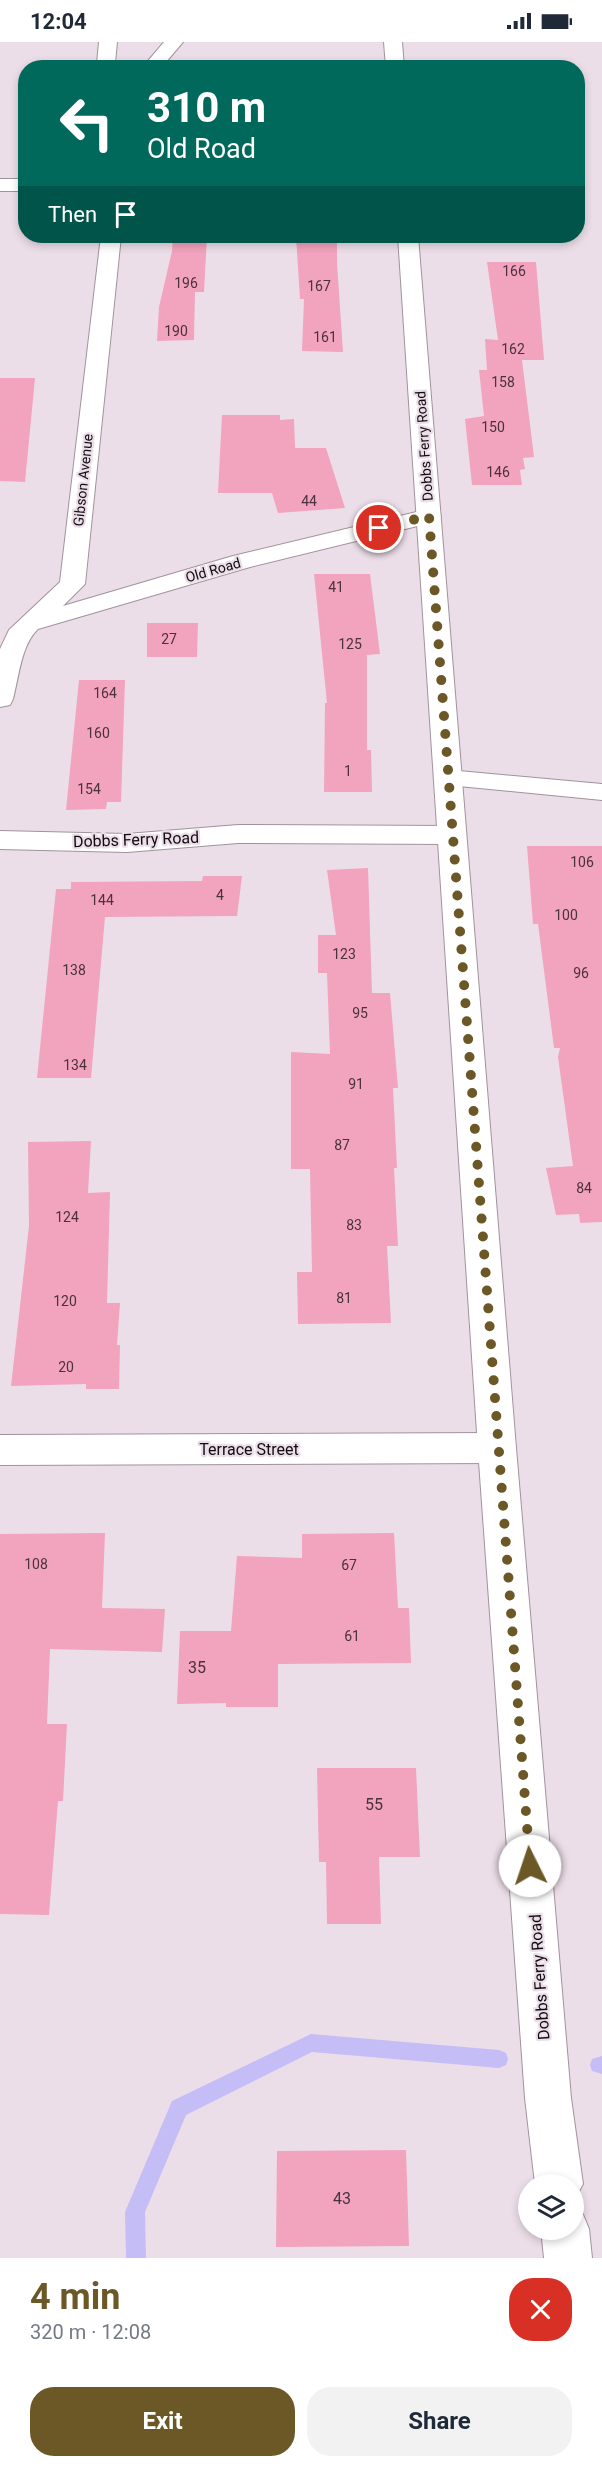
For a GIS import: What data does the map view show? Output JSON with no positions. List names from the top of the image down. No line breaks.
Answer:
{"streets":{"main road":["Dobbs Ferry Road","Gibson Avenue","Old Road","Terrace Street"]},"crossings":[["Dobbs Ferry Road","Old Road"],["Dobbs Ferry Road","Terrace Street"],["Gibson Avenue","Old Road"]],"house_numbers":["166","196","167","190","161","162","158","150","146","44","41","27","125","164","160","1","154","106","4","144","100","123","138","96","95","134","91","87","84","124","83","81","120","20","108","67","61","35","55","43"],"page":{"status":"12:04","turn":["310 m","Old Road"],"then":"Then","heading":["4 min","320 m · 12:08"],"buttons":["Exit","Share"]}}
